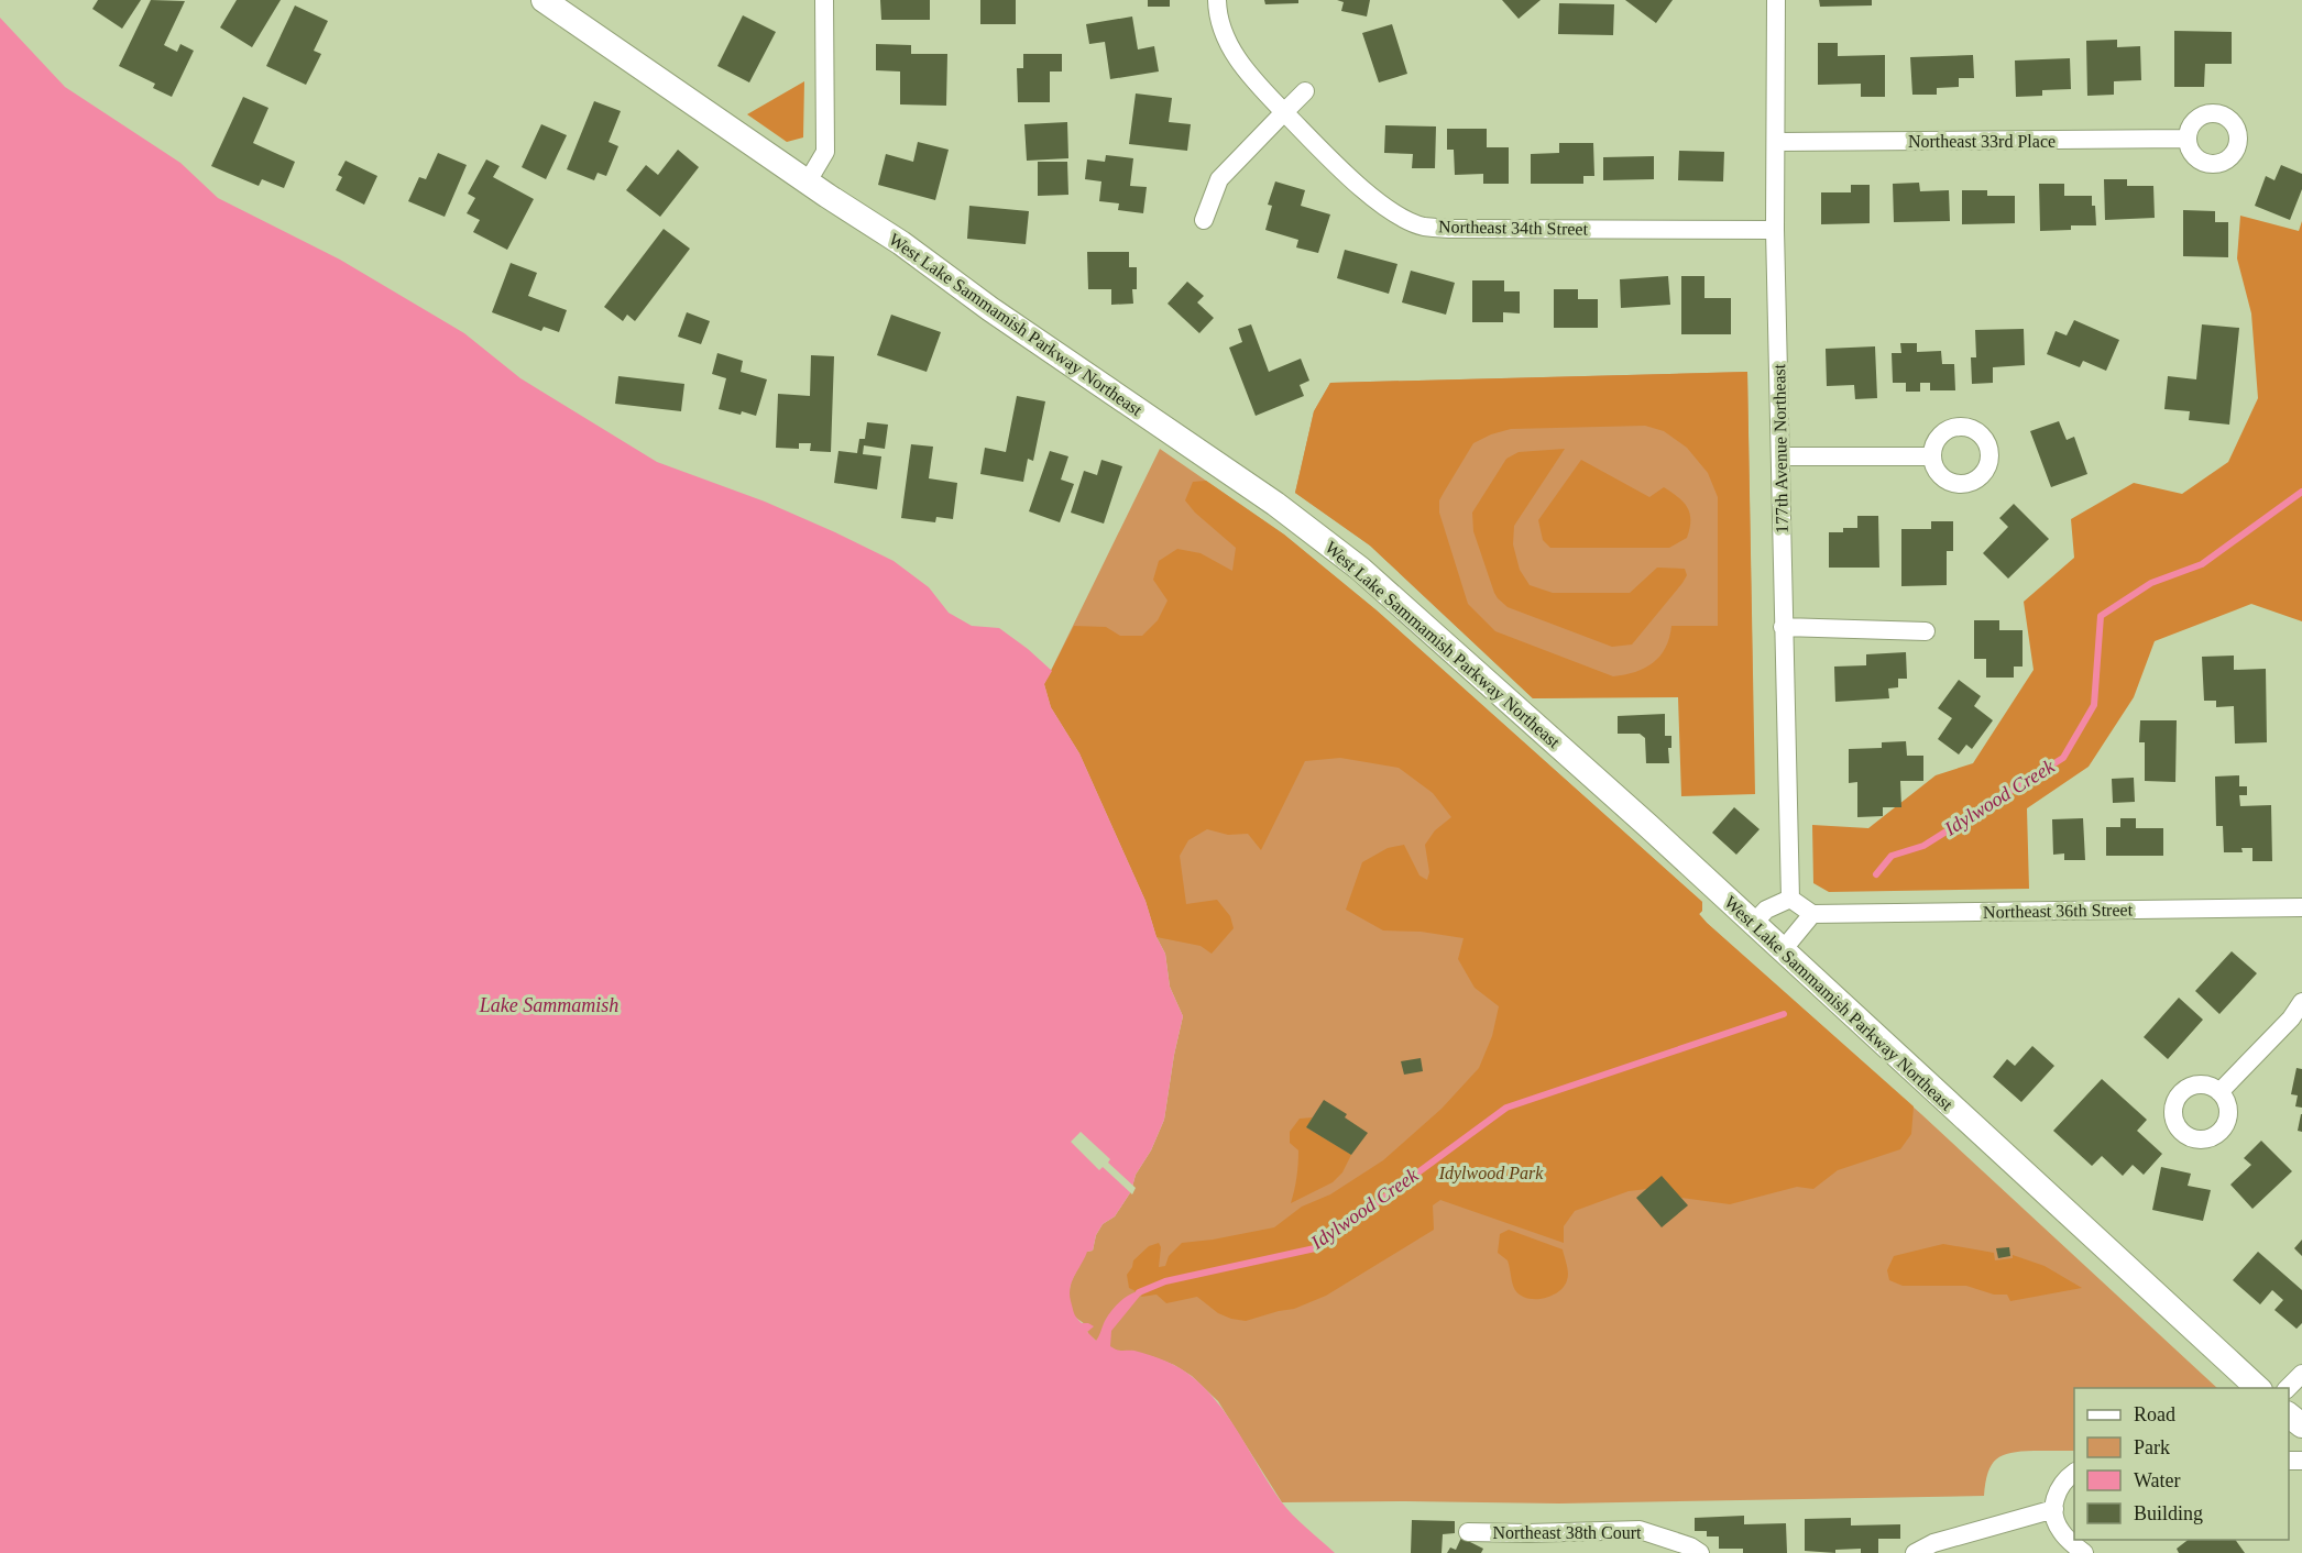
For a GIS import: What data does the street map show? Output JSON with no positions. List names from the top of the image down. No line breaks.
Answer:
{"streets":{"main road":["West Lake Sammamish Parkway Northeast"],"street":["Northeast 33rd Place","Northeast 34th Street","177th Avenue Northeast","Northeast 36th Street","Northeast 38th Court"]},"crossings":[["Northeast 33rd Place","177th Avenue Northeast"],["Northeast 34th Street","177th Avenue Northeast"]],"water":["Idylwood Creek","Lake Sammamish"],"parks":["Idylwood Park"],"legend":["Road","Park","Water","Building"]}
